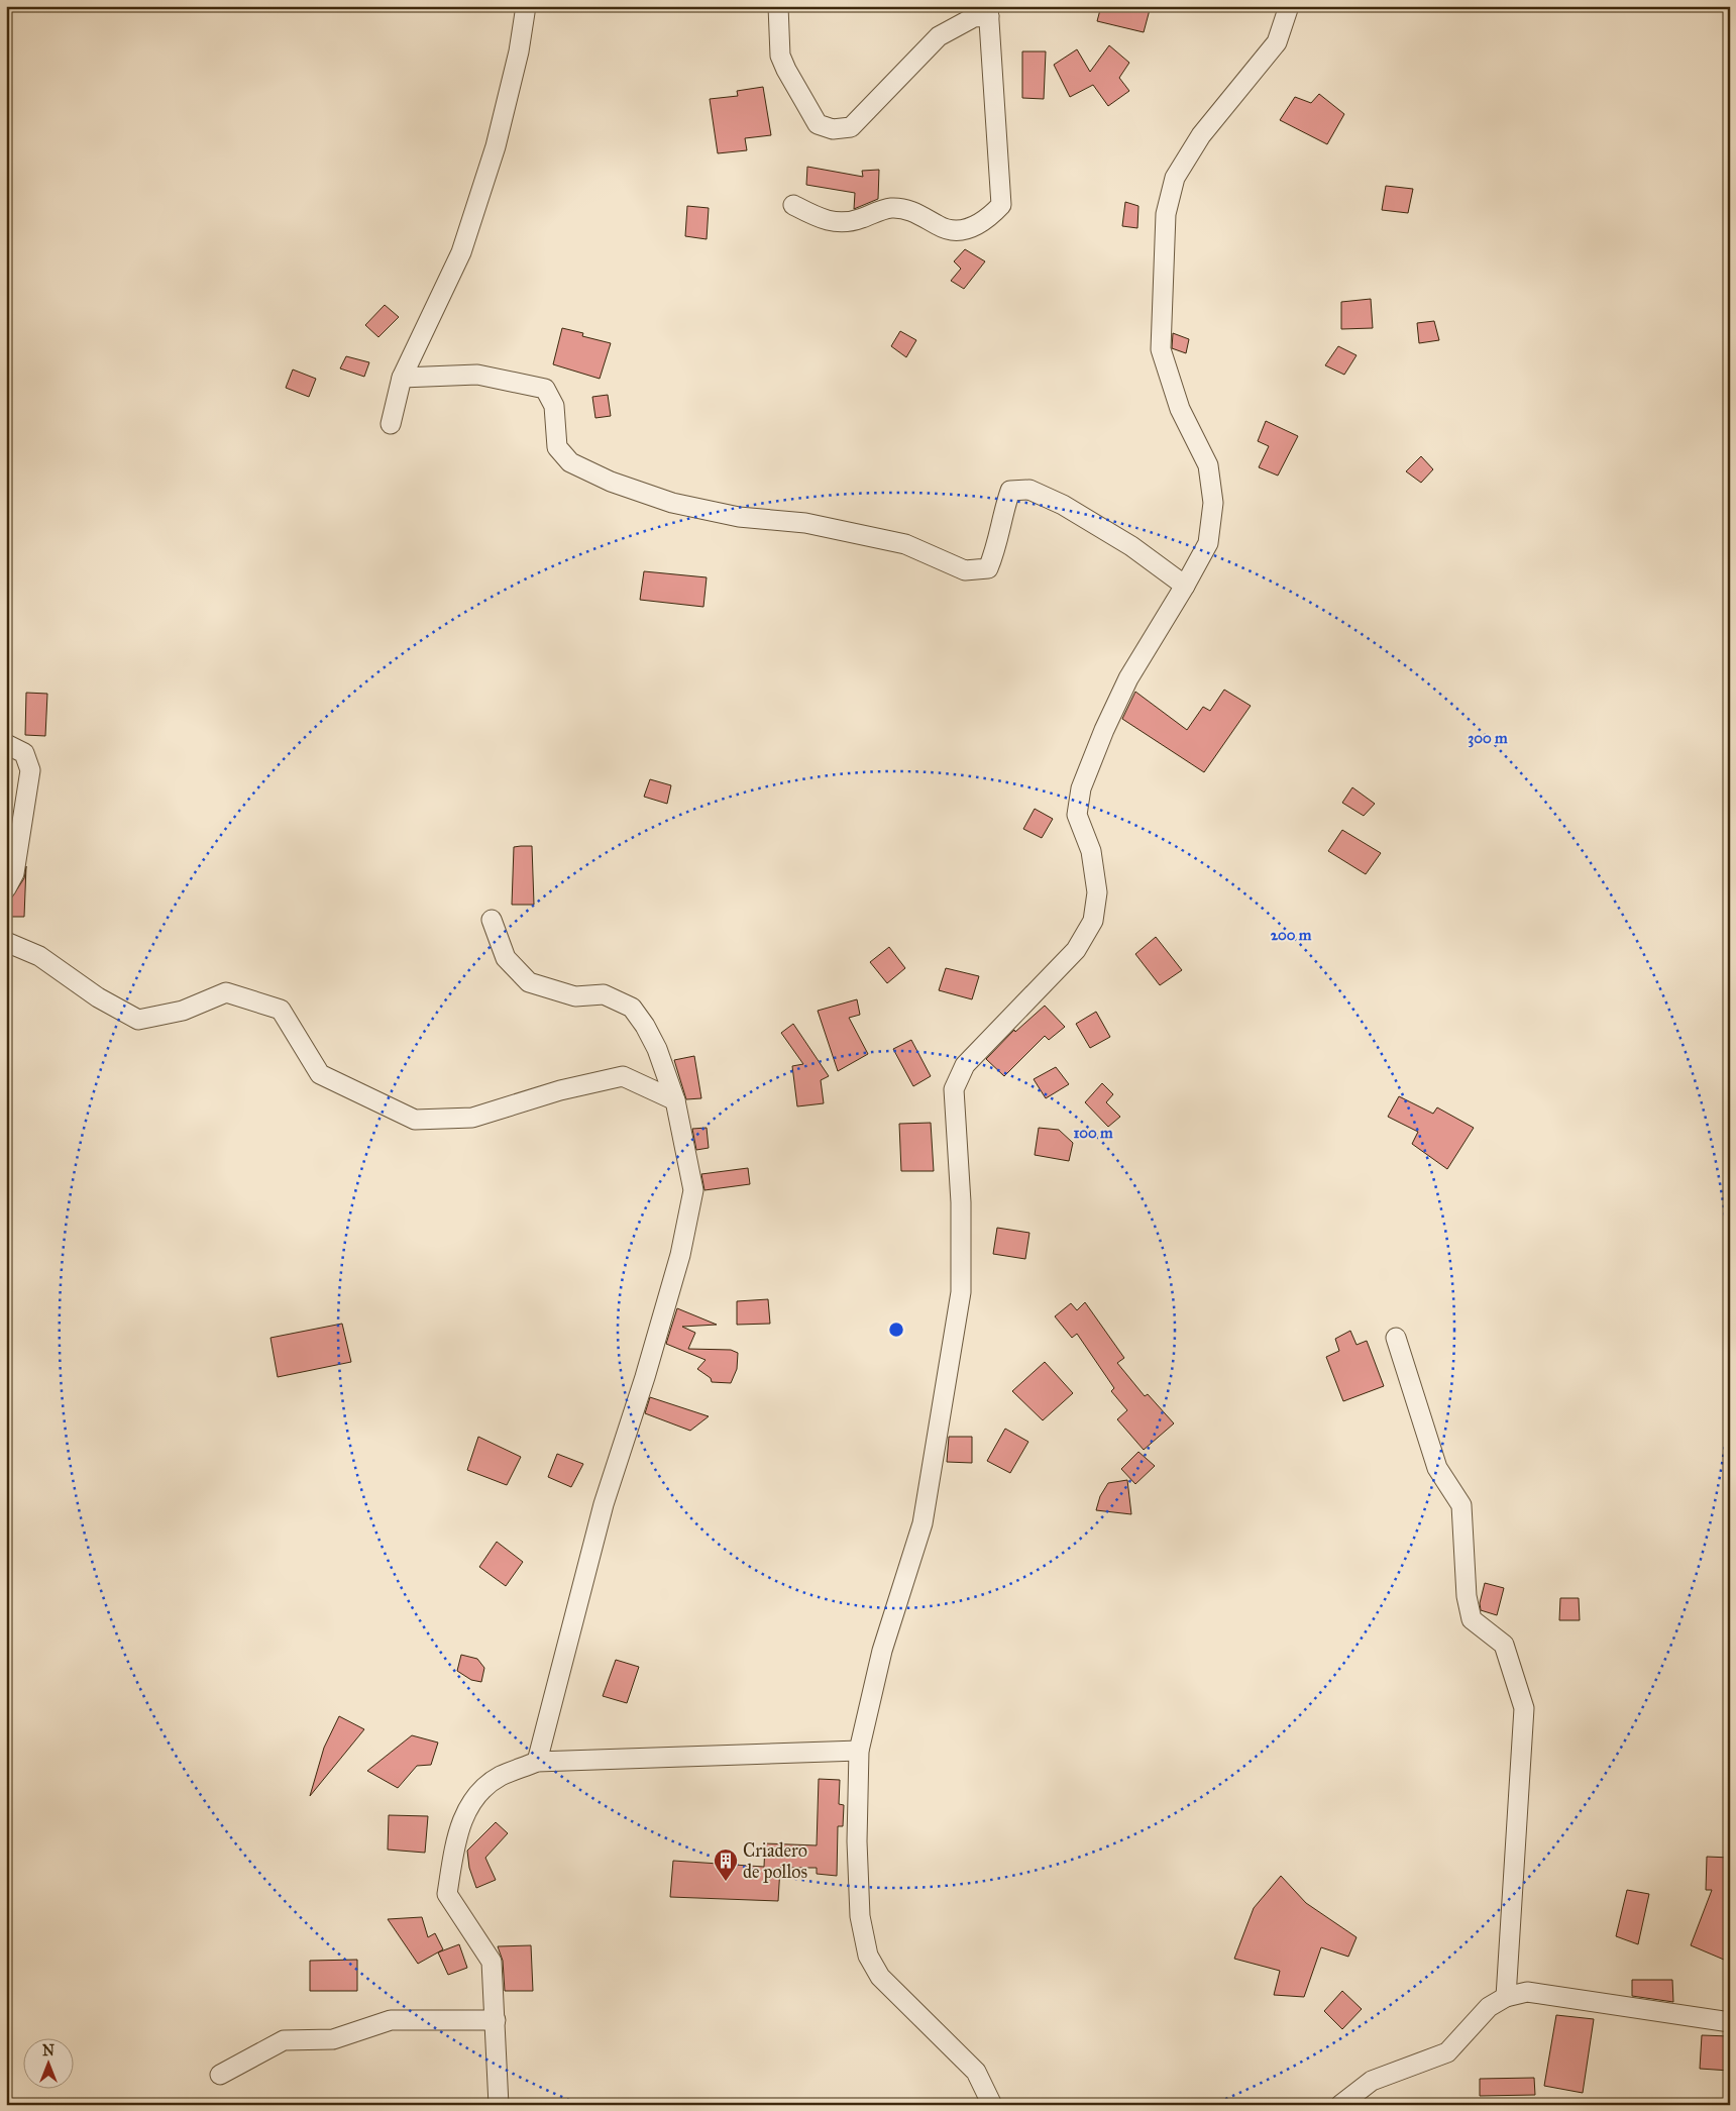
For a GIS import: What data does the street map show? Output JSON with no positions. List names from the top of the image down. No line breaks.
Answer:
{"places":{"building":["Criadero de pollos"]},"north":"top","rings":["300 m","200 m","100 m"]}
